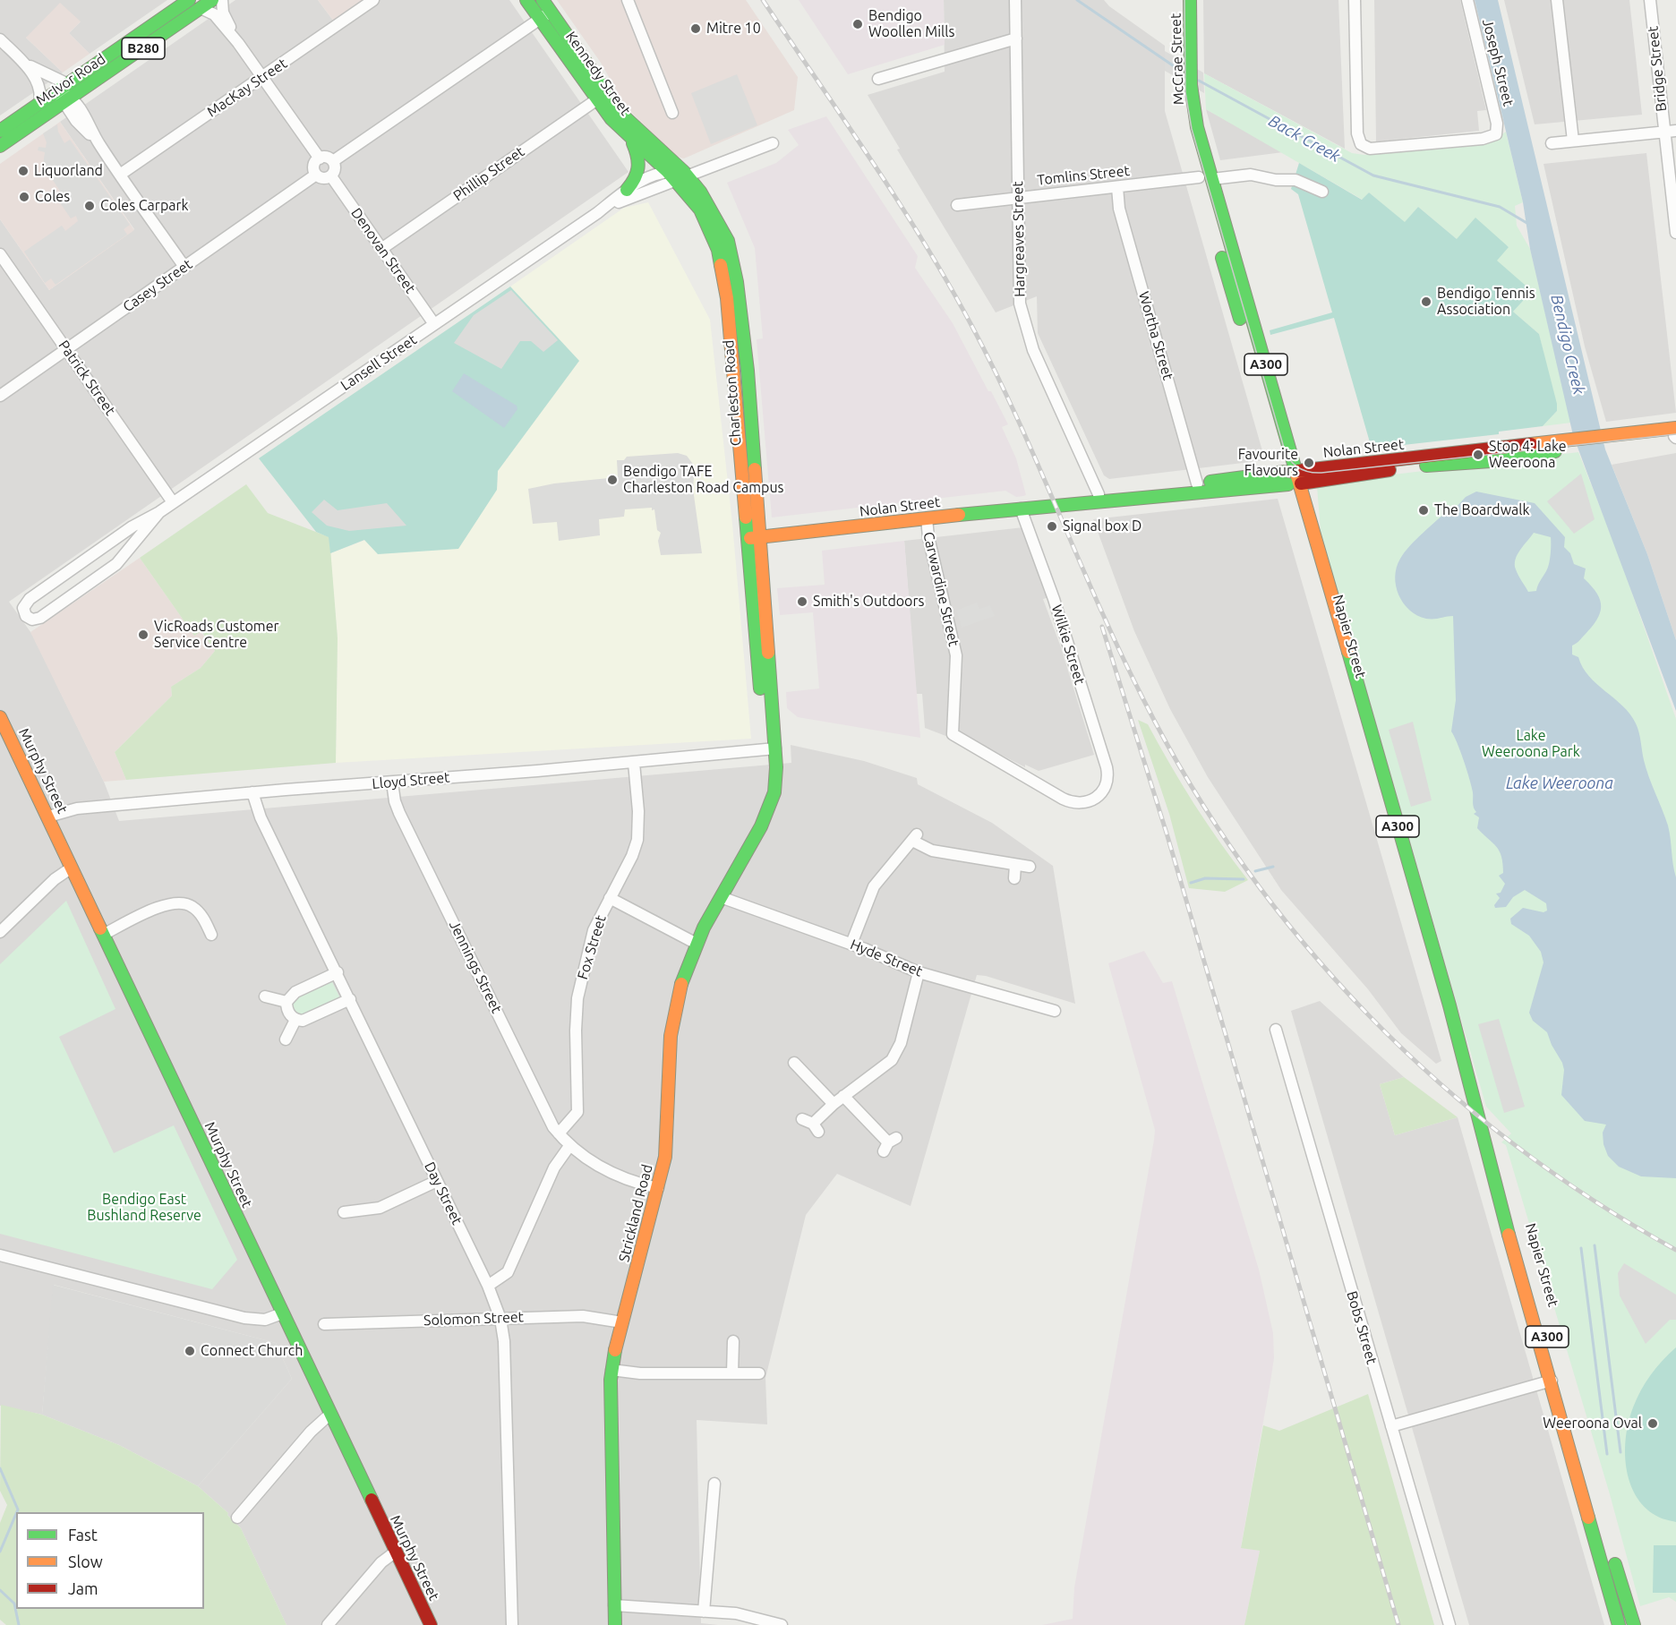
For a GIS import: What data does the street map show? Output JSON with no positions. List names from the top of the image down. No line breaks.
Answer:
{"streets":{"main road":["B280","McCrae Street","Kennedy Street","McIvor Road","Tomlins Street","A300","Charleston Road","Nolan Street","Napier Street","Murphy Street","Strickland Road"],"street":["Joseph Street","Bridge Street","MacKay Street","Phillip Street","Hargreaves Street","Denovan Street","Casey Street","Wortha Street","Lansell Street","Patrick Street","Carwardine Street","Wilkie Street","Lloyd Street","Fox Street","Hyde Street","Jennings Street","Day Street","Solomon Street","Bobs Street"]},"crossings":[["McCrae Street","Tomlins Street"],["McCrae Street","Napier Street"],["Kennedy Street","Phillip Street"],["Kennedy Street","Lansell Street"],["Kennedy Street","Charleston Road"],["Phillip Street","Denovan Street"],["Tomlins Street","Hargreaves Street"],["Tomlins Street","Wortha Street"],["Tomlins Street","Napier Street"],["Hargreaves Street","Nolan Street"],["Denovan Street","Casey Street"],["Denovan Street","Lansell Street"],["Casey Street","Patrick Street"],["Wortha Street","Nolan Street"],["Lansell Street","Patrick Street"],["Lansell Street","Charleston Road"],["Charleston Road","Nolan Street"],["Charleston Road","Lloyd Street"],["Charleston Road","Strickland Road"],["Nolan Street","Carwardine Street"],["Nolan Street","Napier Street"],["Nolan Street","Wilkie Street"],["Carwardine Street","Wilkie Street"],["Murphy Street","Lloyd Street"],["Lloyd Street","Fox Street"],["Lloyd Street","Jennings Street"],["Lloyd Street","Day Street"],["Lloyd Street","Strickland Road"],["Fox Street","Jennings Street"],["Hyde Street","Strickland Road"],["Jennings Street","Strickland Road"],["Day Street","Solomon Street"],["Strickland Road","Solomon Street"]],"water":["Back Creek","Bendigo Creek","Lake Weeroona"],"parks":["Lake Weeroona Park","Bendigo East Bushland Reserve"],"places":["Bendigo Woollen Mills","Mitre 10","Liquorland","Coles","Coles Carpark","Bendigo Tennis Association","Stop 4: Lake Weeroona","Favourite Flavours","Bendigo TAFE Charleston Road Campus","The Boardwalk","Signal box D","Smith's Outdoors","VicRoads Customer Service Centre","Connect Church","Weeroona Oval"],"legend":["Fast","Slow","Jam"]}
